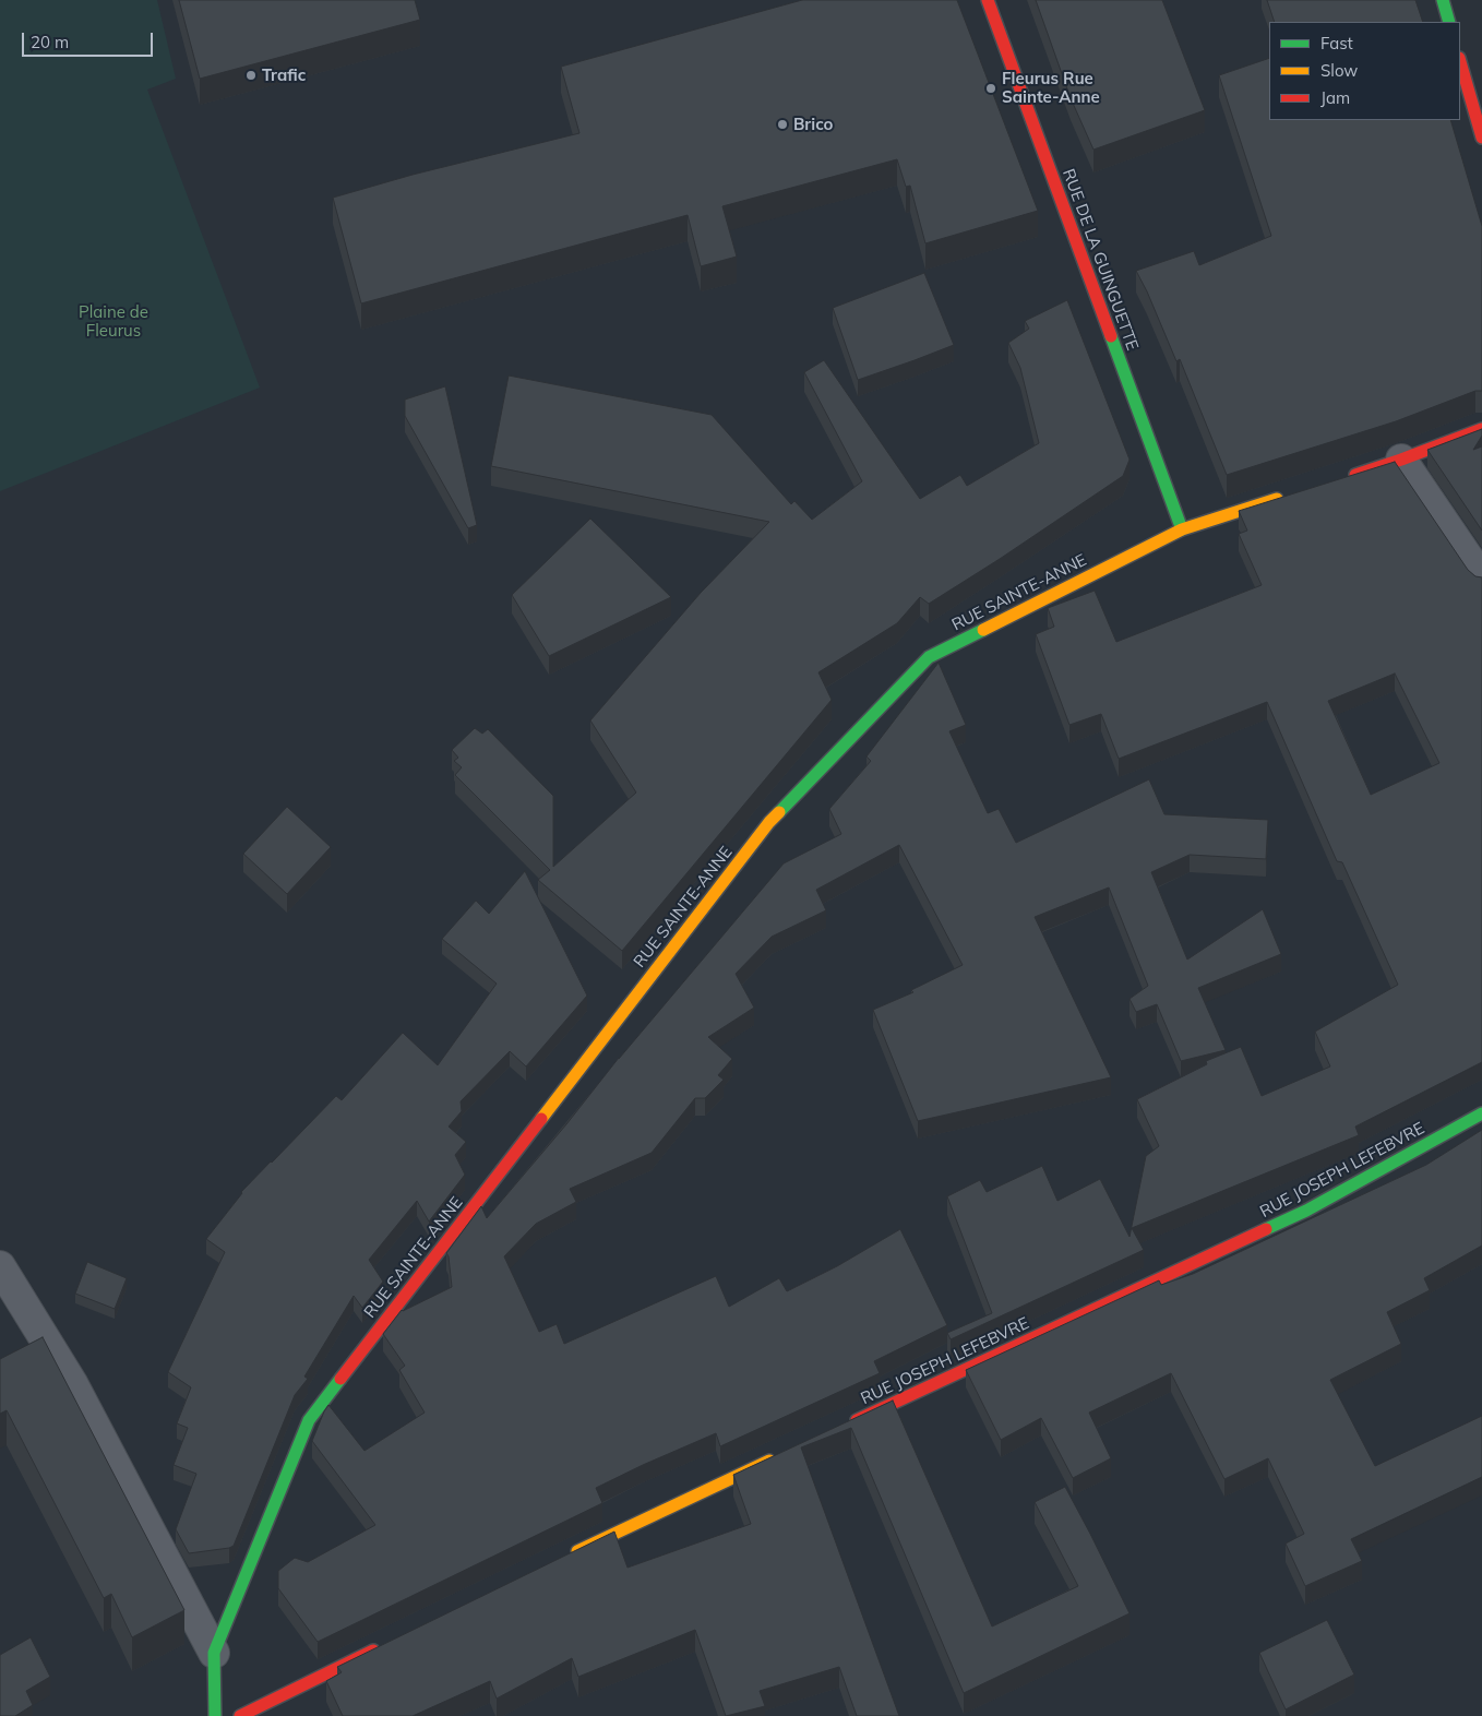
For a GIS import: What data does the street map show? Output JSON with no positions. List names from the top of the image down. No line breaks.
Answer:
{"streets":{"main road":["RUE DE LA GUINGUETTE","RUE SAINTE-ANNE","RUE JOSEPH LEFEBVRE"]},"crossings":[["RUE DE LA GUINGUETTE","RUE SAINTE-ANNE"]],"parks":["Plaine de Fleurus"],"places":["Trafic","Fleurus Rue Sainte-Anne","Brico"],"legend":["Fast","Slow","Jam"],"scale_bar":"20 m"}
